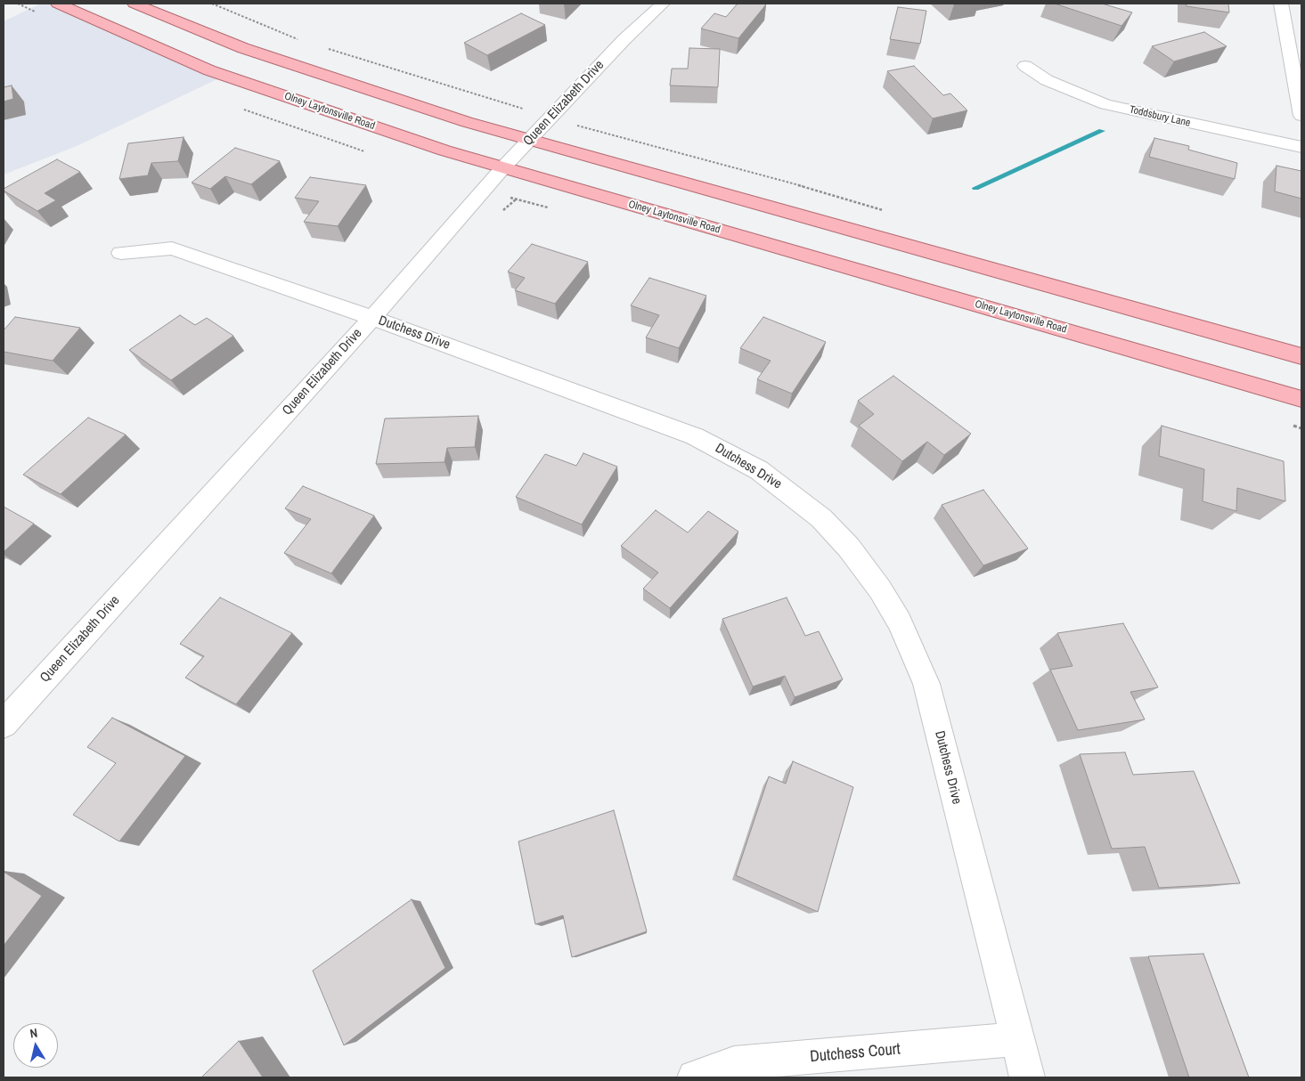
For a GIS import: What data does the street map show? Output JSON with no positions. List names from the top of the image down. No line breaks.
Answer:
{"streets":{"main road":["Olney Laytonsville Road"],"street":["Queen Elizabeth Drive","Toddsbury Lane","Dutchess Drive","Dutchess Court"]},"crossings":[["Queen Elizabeth Drive","Olney Laytonsville Road"],["Queen Elizabeth Drive","Dutchess Drive"],["Dutchess Drive","Dutchess Court"]],"north":"top"}
